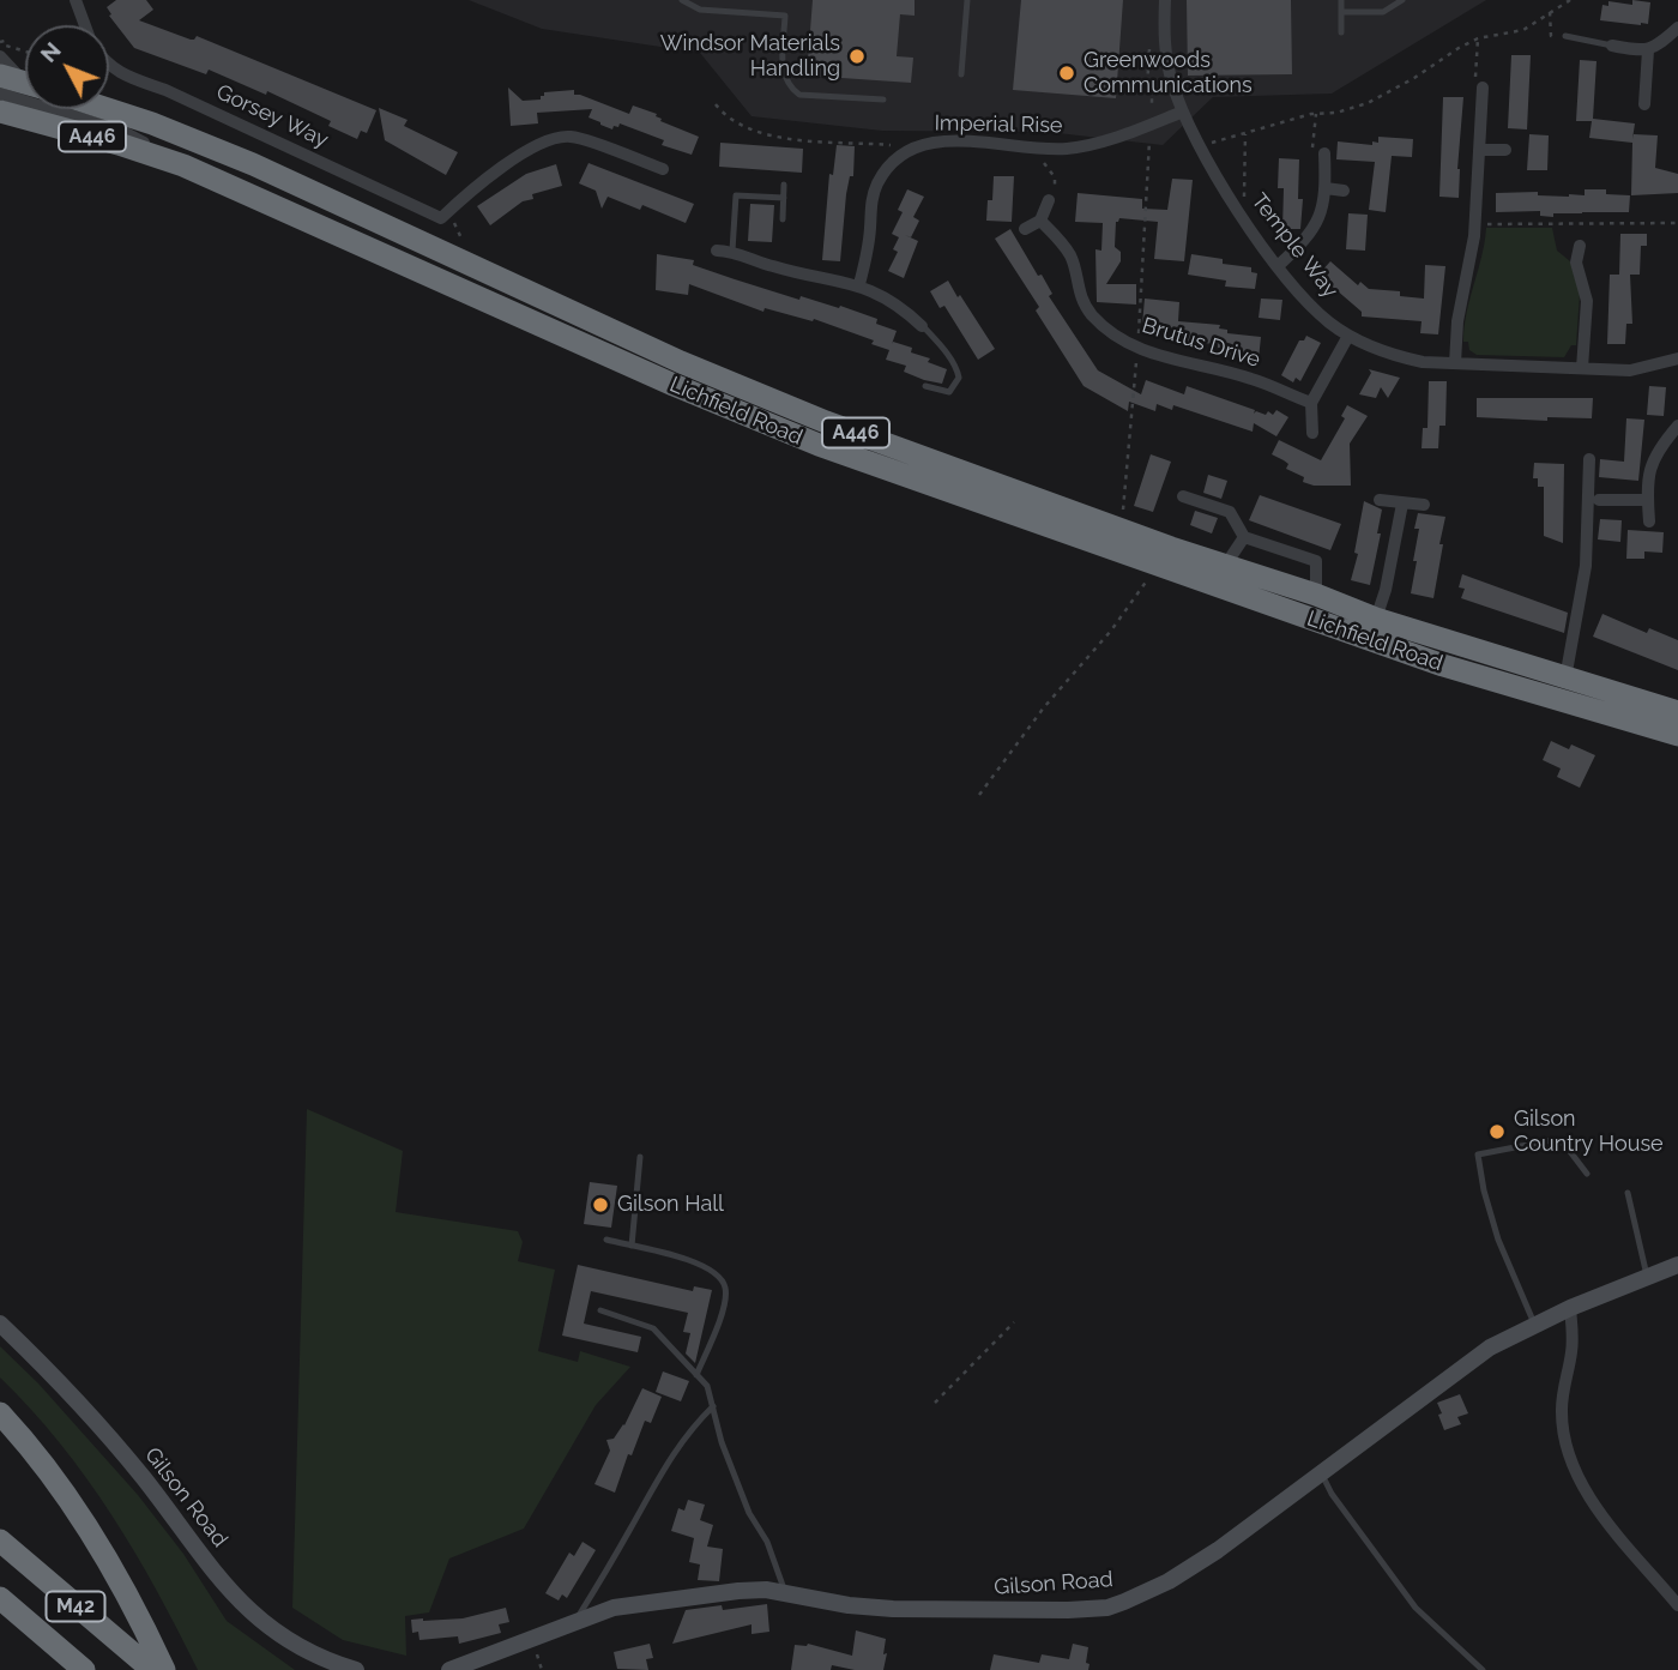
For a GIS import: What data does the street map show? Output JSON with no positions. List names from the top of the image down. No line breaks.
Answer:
{"streets":{"highway":["A446","Lichfield Road","M42"],"main road":["Gilson Road"],"street":["Gorsey Way","Imperial Rise","Temple Way","Brutus Drive"]},"crossings":[["Imperial Rise","Temple Way"]],"places":["Windsor Materials Handling","Greenwoods Communications","Gilson Country House","Gilson Hall"],"north":"top left"}
